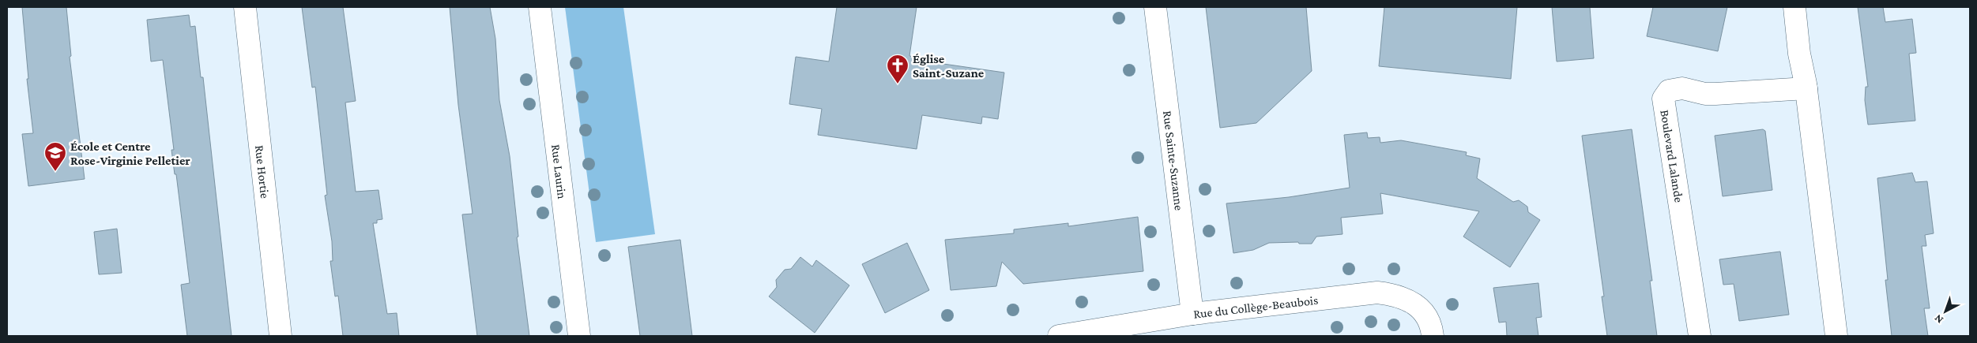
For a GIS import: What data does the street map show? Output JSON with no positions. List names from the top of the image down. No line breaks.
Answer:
{"streets":{"street":["Boulevard Lalande","Rue Sainte-Suzanne","Rue Hortie","Rue Laurin","Rue du Collège-Beaubois"]},"crossings":[["Rue Sainte-Suzanne","Rue du Collège-Beaubois"]],"places":{"church":["Église Saint-Suzane"],"school or university":["École et Centre Rose-Virginie Pelletier"]},"north":"bottom left"}
